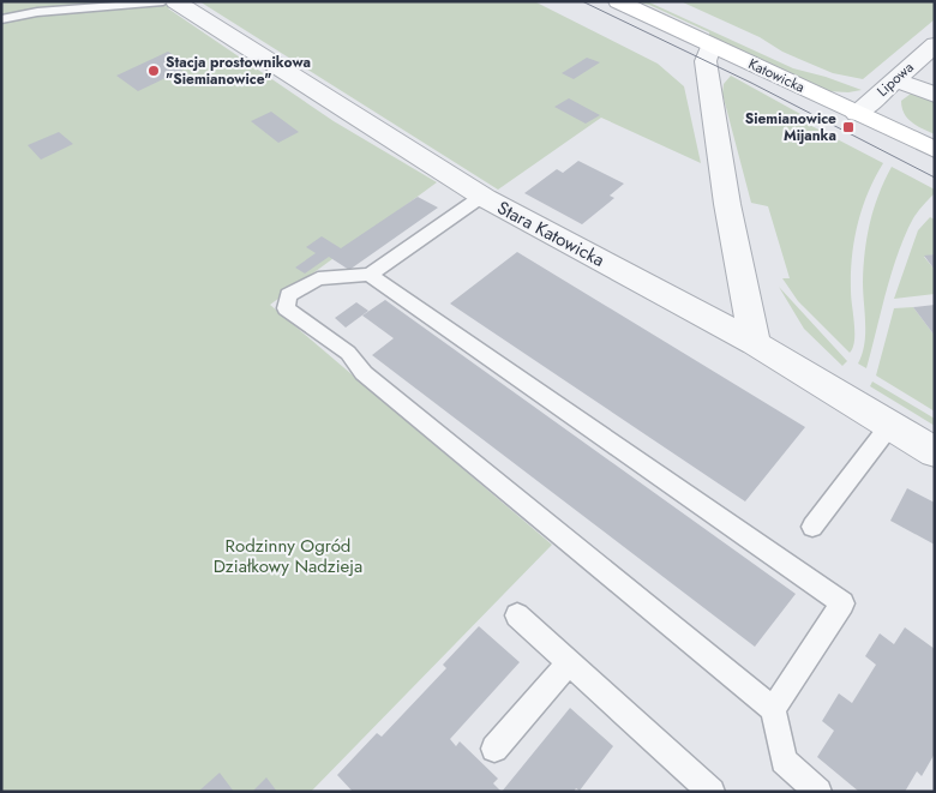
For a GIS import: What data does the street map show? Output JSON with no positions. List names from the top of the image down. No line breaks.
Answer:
{"streets":{"main road":["Katowicka"],"street":["Lipowa","Stara Katowicka"]},"crossings":[["Katowicka","Lipowa"]],"parks":["Rodzinny Ogród Działkowy Nadzieja"],"places":{"other":["Stacja prostownikowa \"Siemianowice\""],"transit":["Siemianowice Mijanka"]}}
